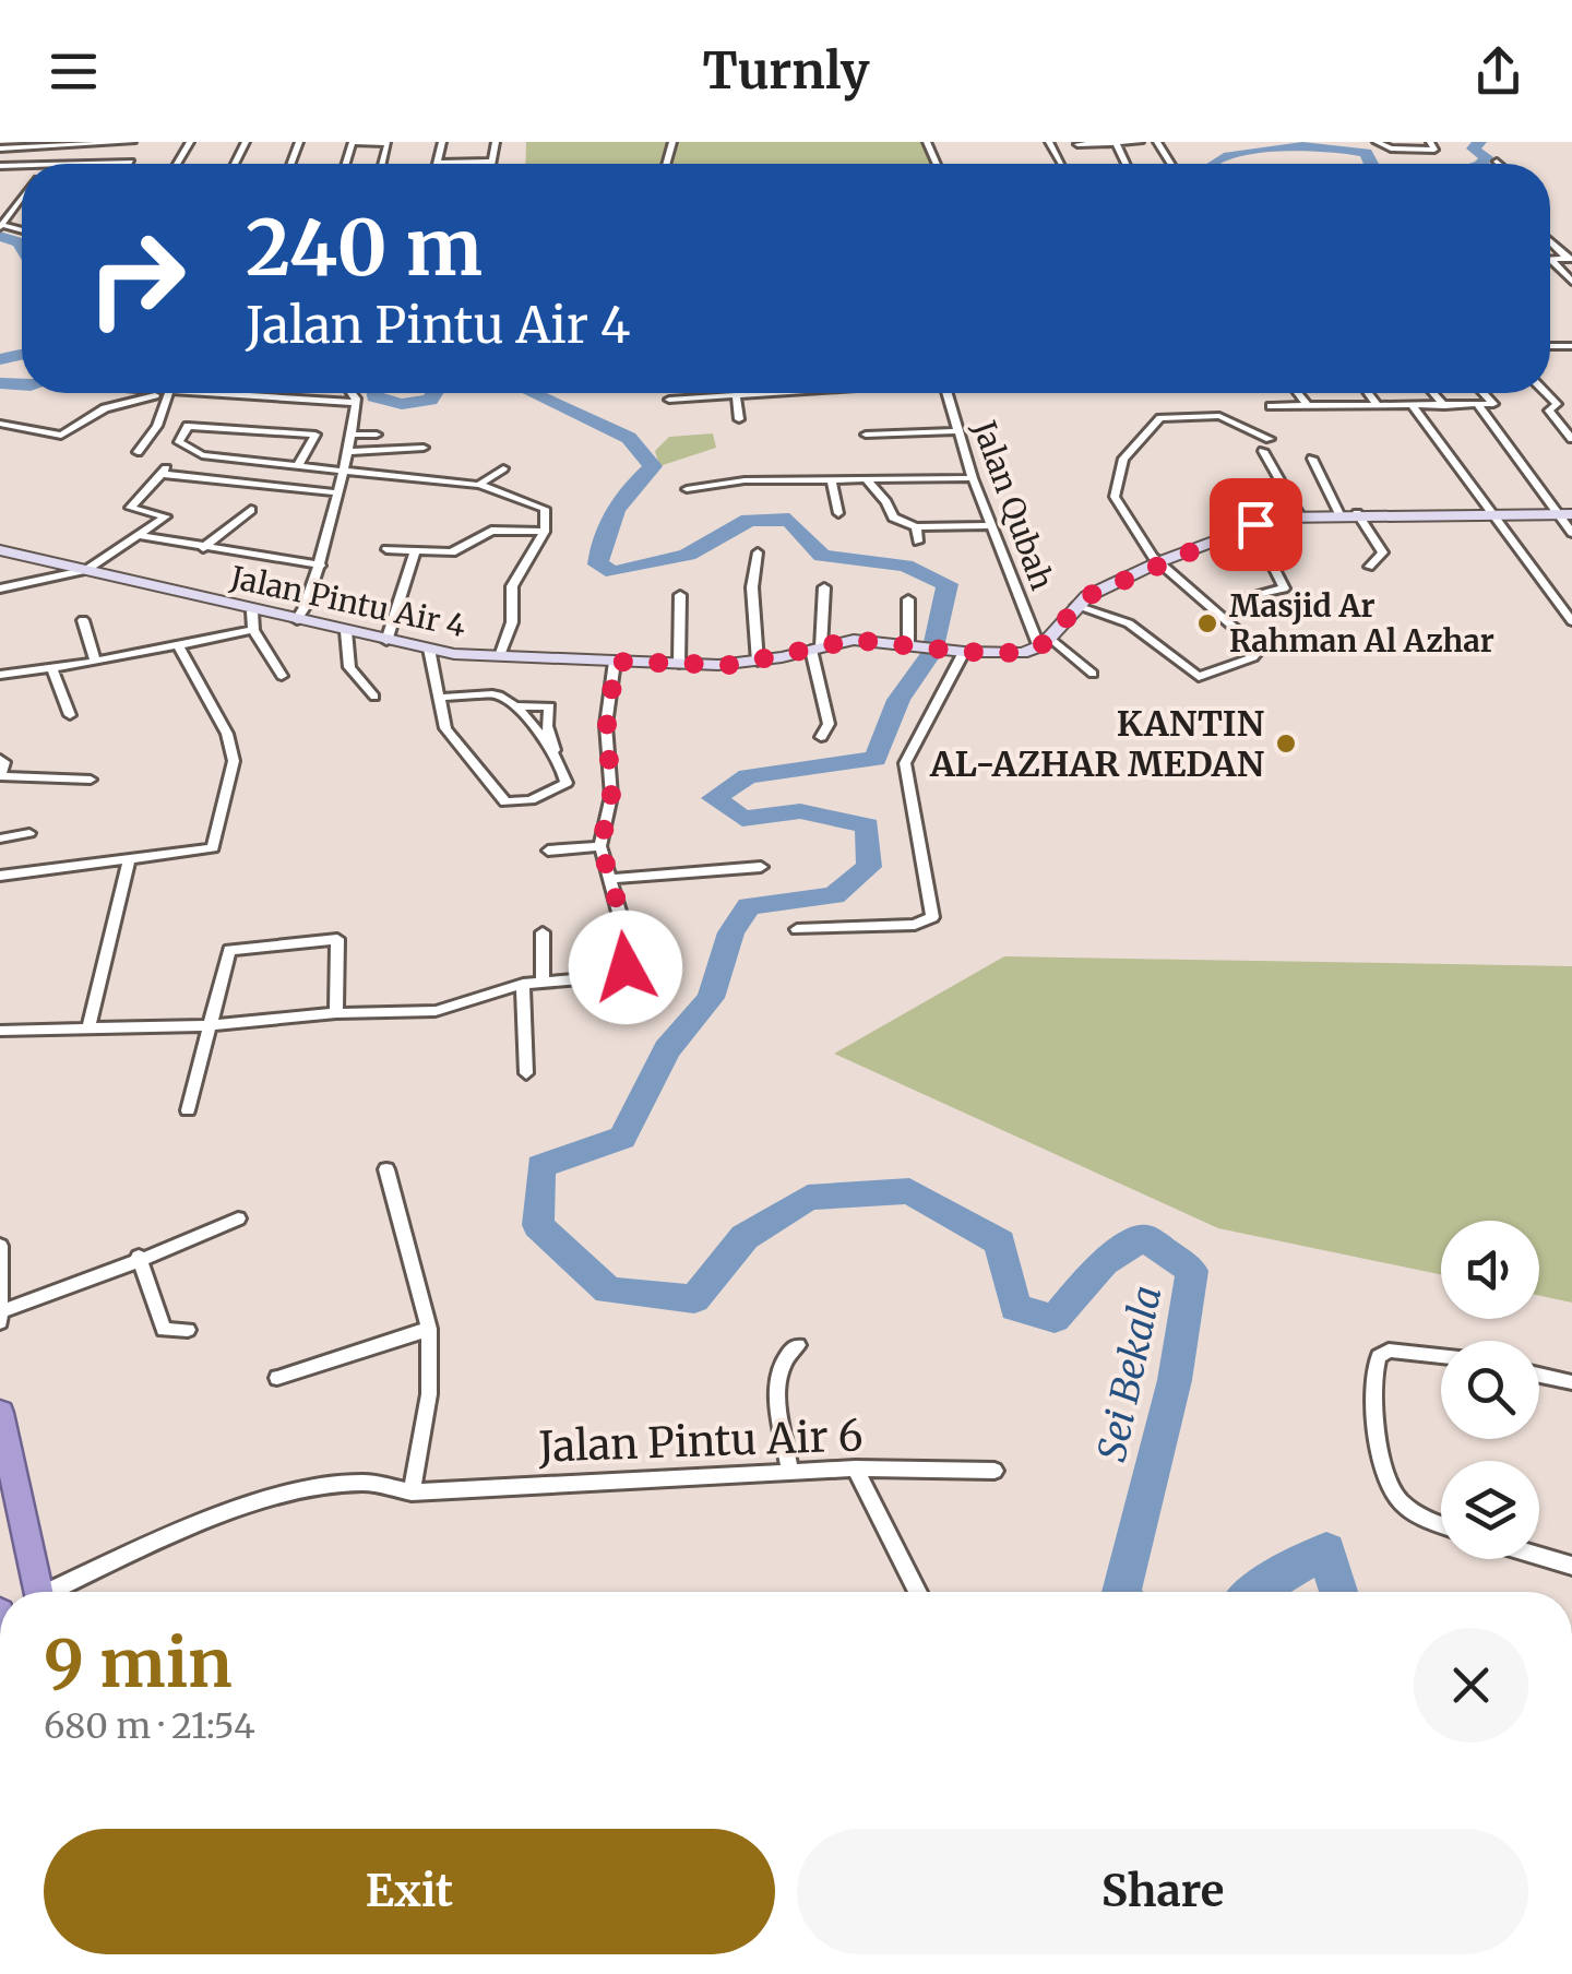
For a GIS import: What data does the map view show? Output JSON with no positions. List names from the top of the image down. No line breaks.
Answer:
{"streets":{"main road":["Jalan Pintu Air 4"],"street":["Jalan Qubah","Jalan Pintu Air 6"]},"crossings":[["Jalan Qubah","Jalan Pintu Air 4"]],"water":["Sei Bekala"],"places":["Masjid Ar Rahman Al Azhar","KANTIN AL-AZHAR MEDAN"],"page":{"header":"Turnly","turn":["240 m","Jalan Pintu Air 4"],"heading":["9 min","680 m · 21:54"],"buttons":["Exit","Share"]}}
